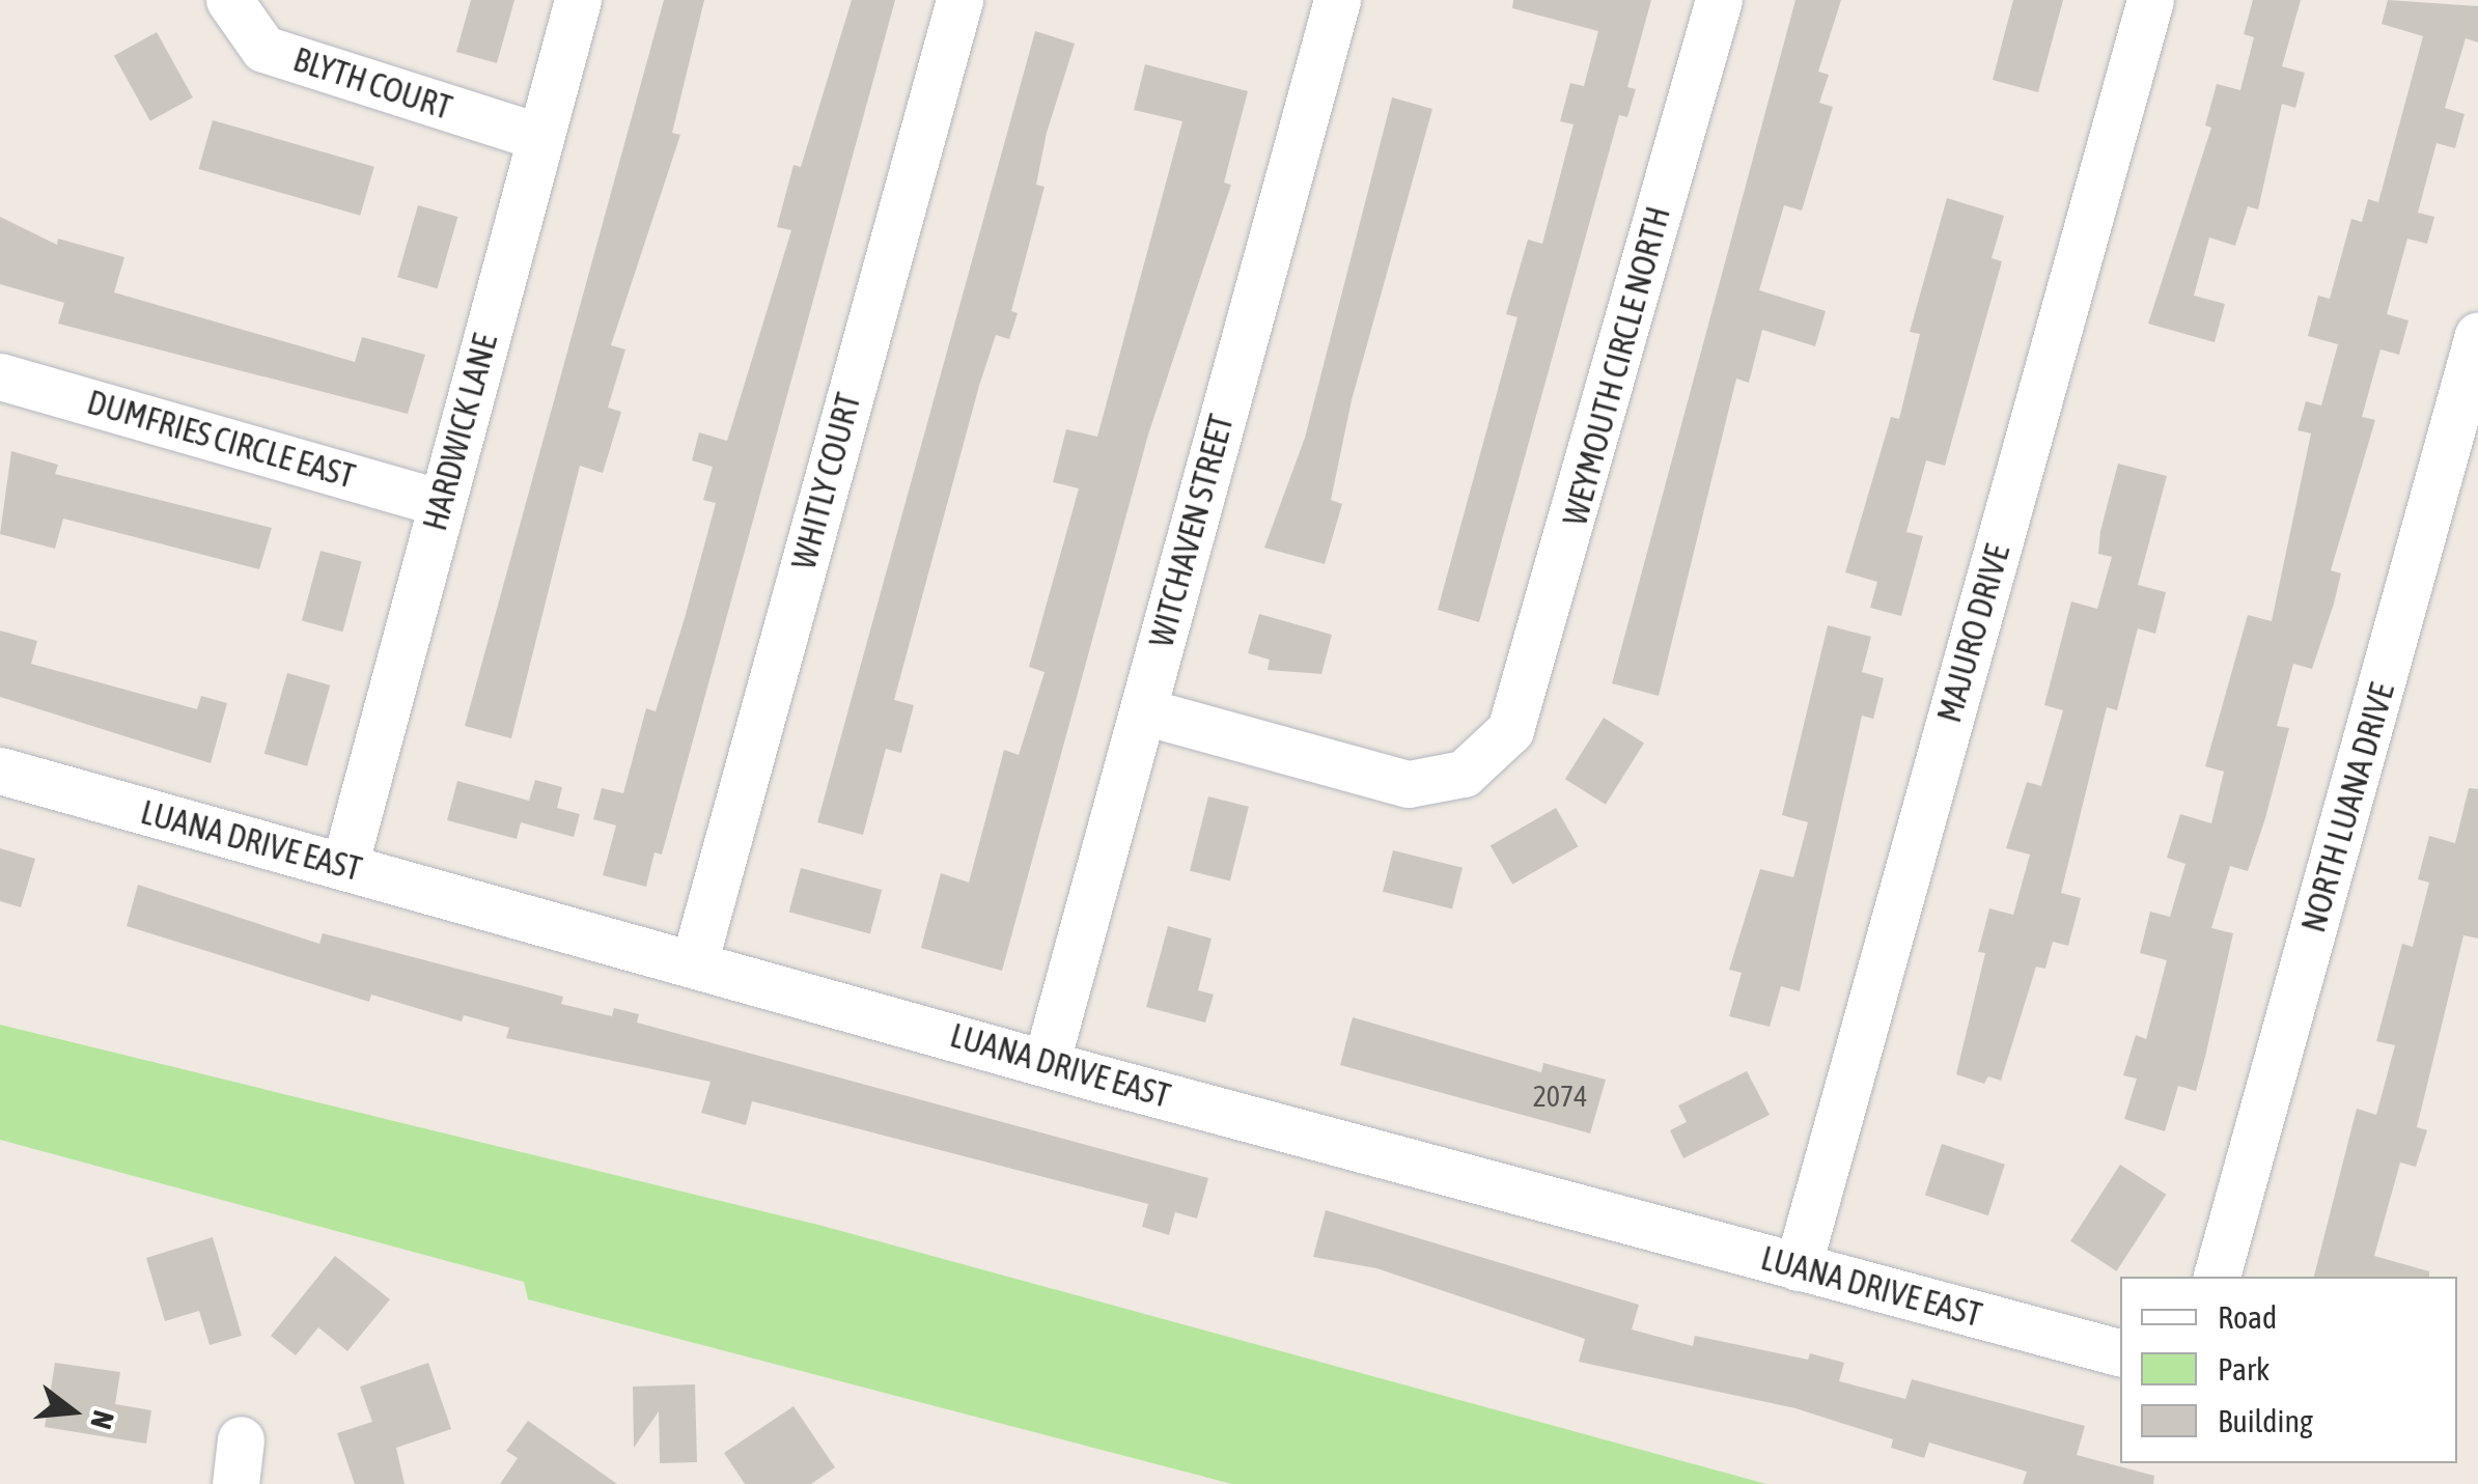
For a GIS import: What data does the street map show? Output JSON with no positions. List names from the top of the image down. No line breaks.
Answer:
{"streets":{"street":["BLYTH COURT","WEYMOUTH CIRCLE NORTH","HARDWICK LANE","DUMFRIES CIRCLE EAST","WHITLY COURT","WITCHAVEN STREET","MAJURO DRIVE","NORTH LUANA DRIVE","LUANA DRIVE EAST"]},"crossings":[["BLYTH COURT","HARDWICK LANE"],["WEYMOUTH CIRCLE NORTH","WITCHAVEN STREET"],["HARDWICK LANE","DUMFRIES CIRCLE EAST"],["HARDWICK LANE","LUANA DRIVE EAST"],["WHITLY COURT","LUANA DRIVE EAST"],["WITCHAVEN STREET","LUANA DRIVE EAST"],["MAJURO DRIVE","LUANA DRIVE EAST"]],"house_numbers":["2074"],"legend":["Road","Park","Building"],"north":"right"}
